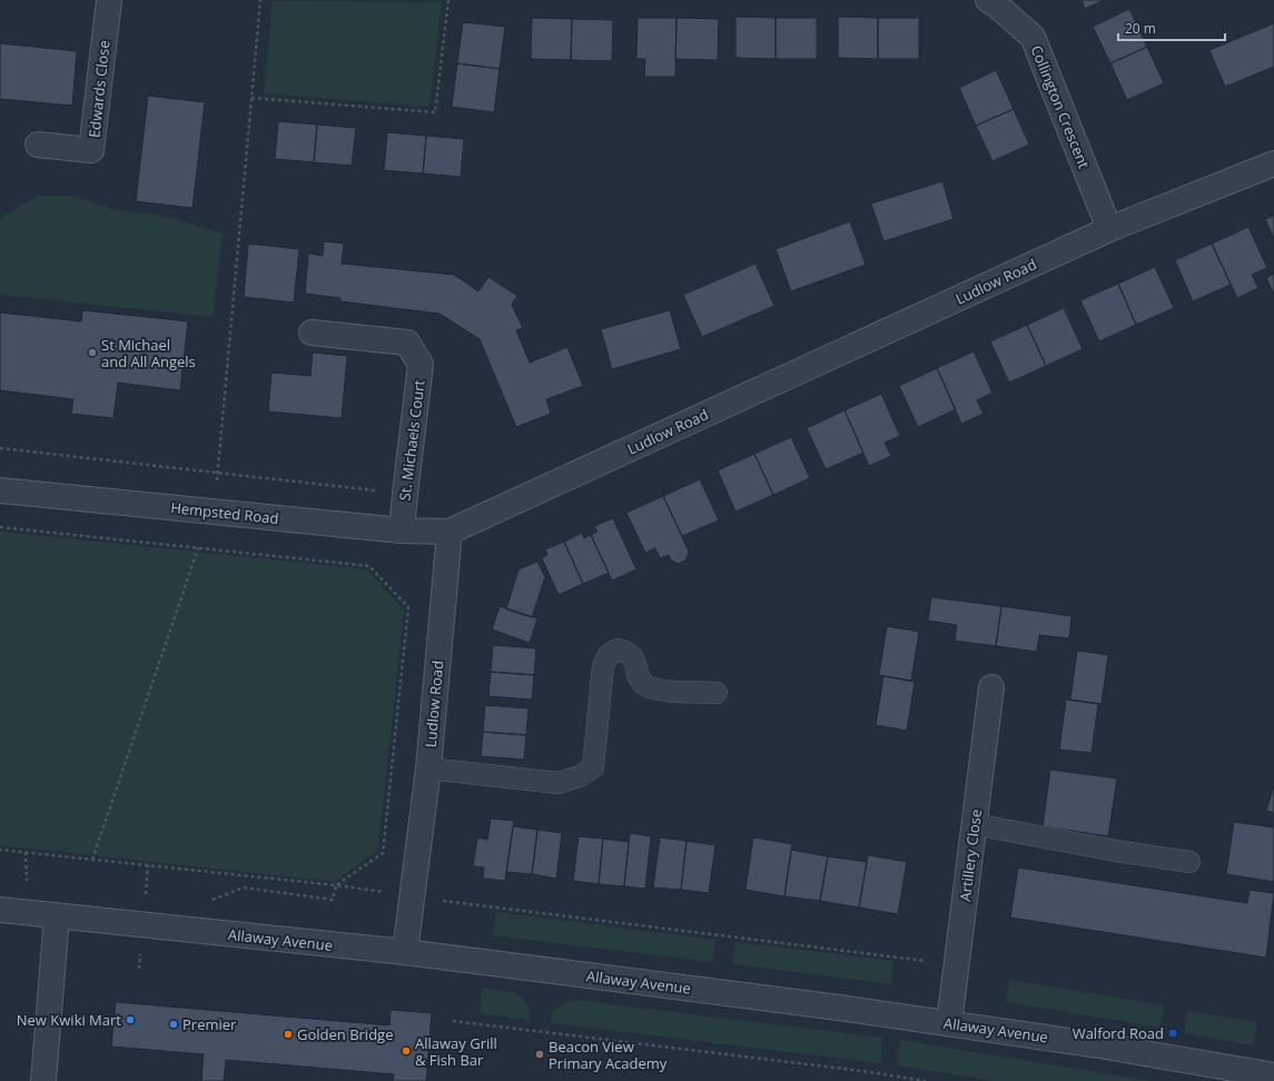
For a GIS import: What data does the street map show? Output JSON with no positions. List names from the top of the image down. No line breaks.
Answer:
{"streets":{"street":["Edwards Close","Collington Crescent","Ludlow Road","St. Michaels Court","Hempsted Road","Artillery Close","Allaway Avenue"]},"crossings":[["Collington Crescent","Ludlow Road"],["Ludlow Road","Hempsted Road"],["Ludlow Road","Allaway Avenue"],["St. Michaels Court","Hempsted Road"],["Artillery Close","Allaway Avenue"]],"places":{"other":["St Michael and All Angels","New Kwiki Mart","Premier","Golden Bridge","Allaway Grill & Fish Bar","Beacon View Primary Academy"],"transit":["Walford Road"]},"scale_bar":"20 m"}
